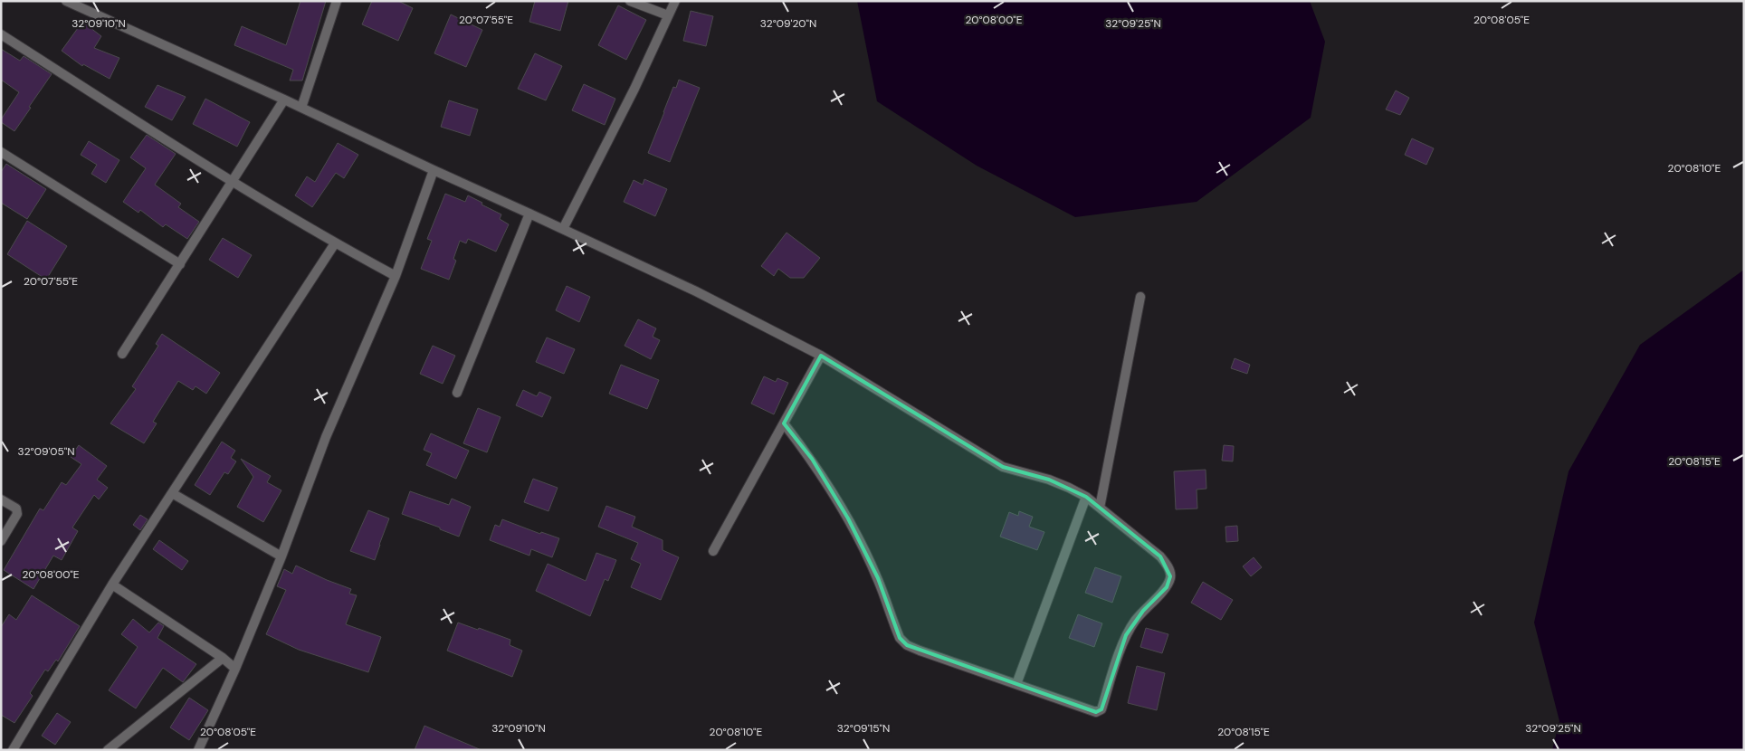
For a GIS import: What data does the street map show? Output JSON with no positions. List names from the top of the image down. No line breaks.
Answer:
{"coordinates":["20°07'55\"E","20°08'00\"E","20°08'05\"E","32°09'10\"N","32°09'25\"N","32°09'20\"N","20°08'10\"E","32°09'05\"N","20°08'15\"E","32°09'15\"N"]}
